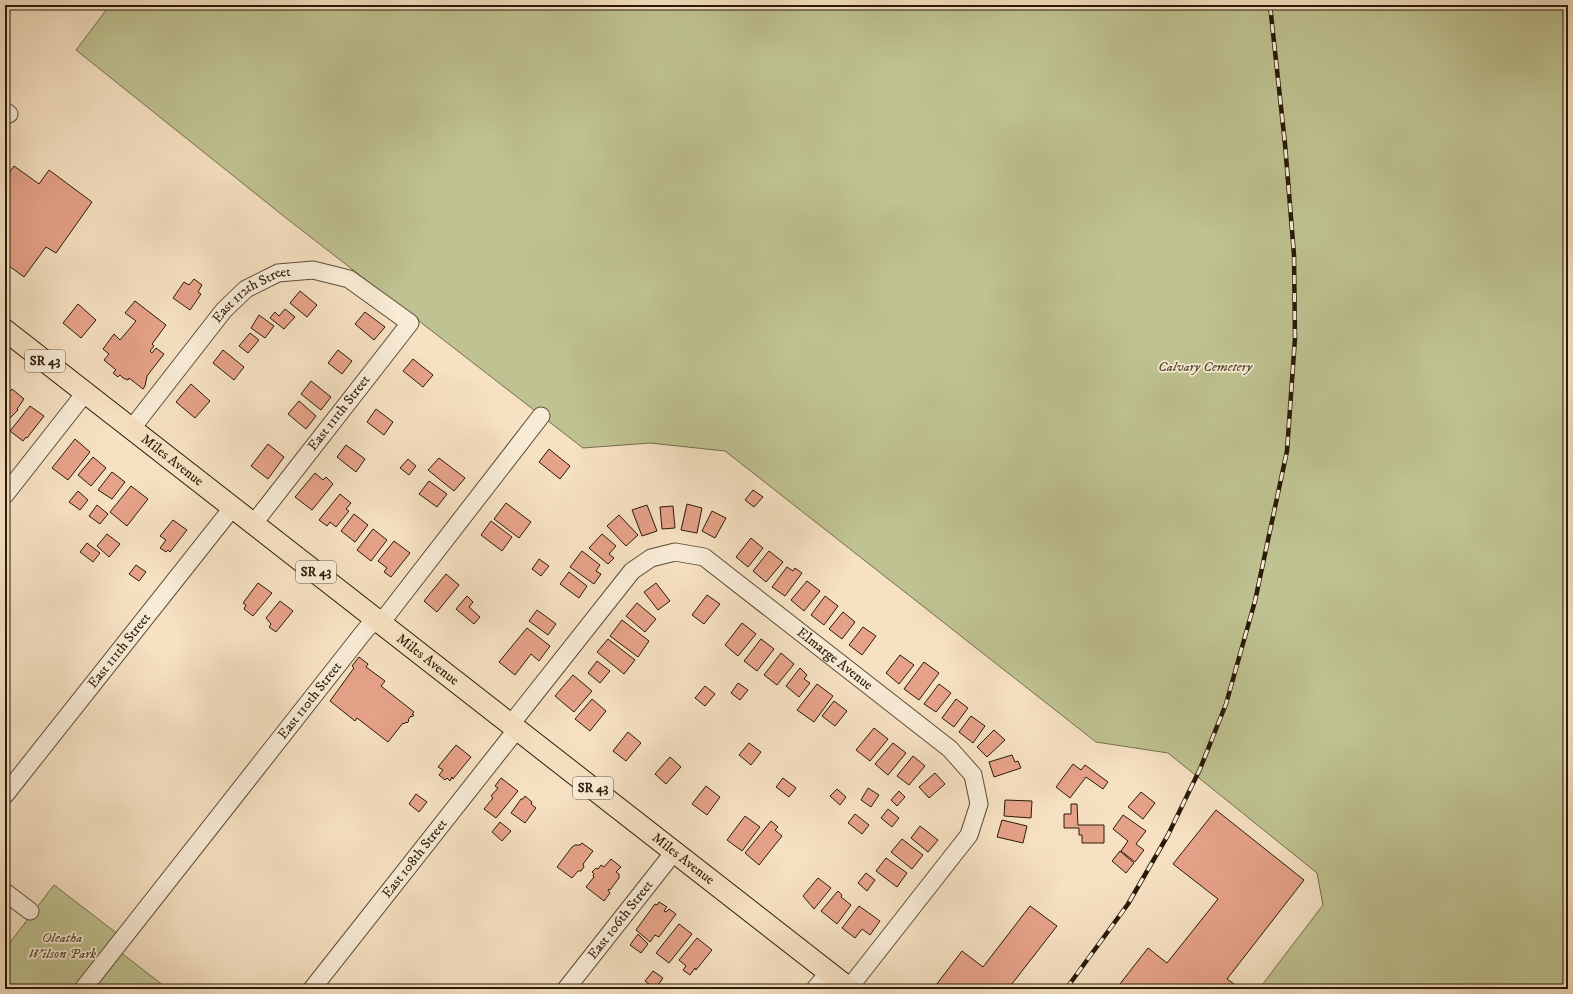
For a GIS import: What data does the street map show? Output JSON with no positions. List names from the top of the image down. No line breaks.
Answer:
{"streets":{"main road":["SR 43","Miles Avenue"],"street":["East 112th Street","East 111th Street","Elmarge Avenue","East 110th Street","East 108th Street","East 106th Street"]},"crossings":[["East 112th Street","East 111th Street"],["East 112th Street","Miles Avenue"],["East 111th Street","Miles Avenue"],["Miles Avenue","Elmarge Avenue"],["Miles Avenue","East 110th Street"],["Miles Avenue","East 108th Street"],["Miles Avenue","East 106th Street"],["Elmarge Avenue","East 108th Street"]],"parks":["Calvary Cemetery","Oleatha Wilson Park"]}
